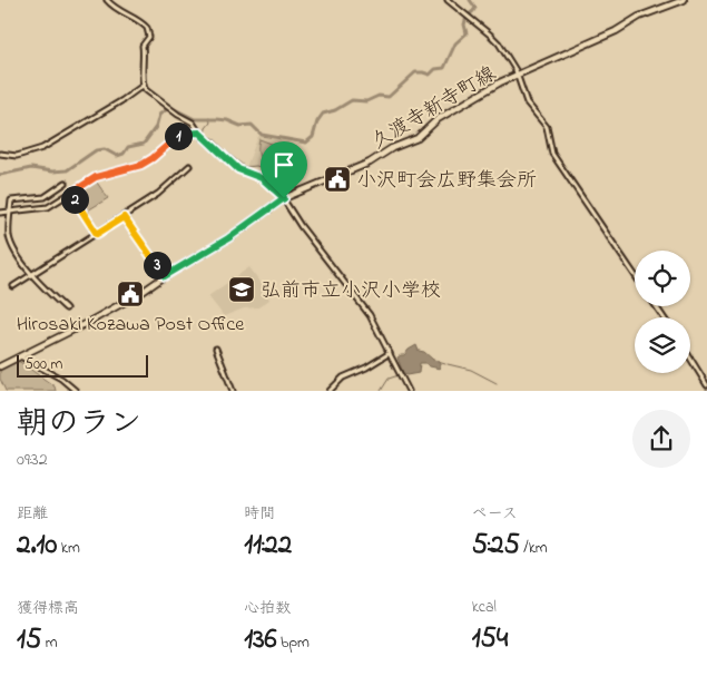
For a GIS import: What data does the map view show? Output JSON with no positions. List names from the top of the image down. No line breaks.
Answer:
{"streets":{"main road":["久渡寺新寺町線"]},"places":{"public building":["小沢町会広野集会所","Hirosaki Kozawa Post Office"],"school or university":["弘前市立小沢小学校"]},"scale_bar":"500 m","page":{"pins":["1","2","3"],"scale":"500 m","heading":["朝のラン","09:32"],"stats":[["距離","2.10 km"],["時間","11:22"],["ペース","5:25 /km"],["獲得標高","15 m"],["心拍数","136 bpm"],["kcal","154"]]}}
